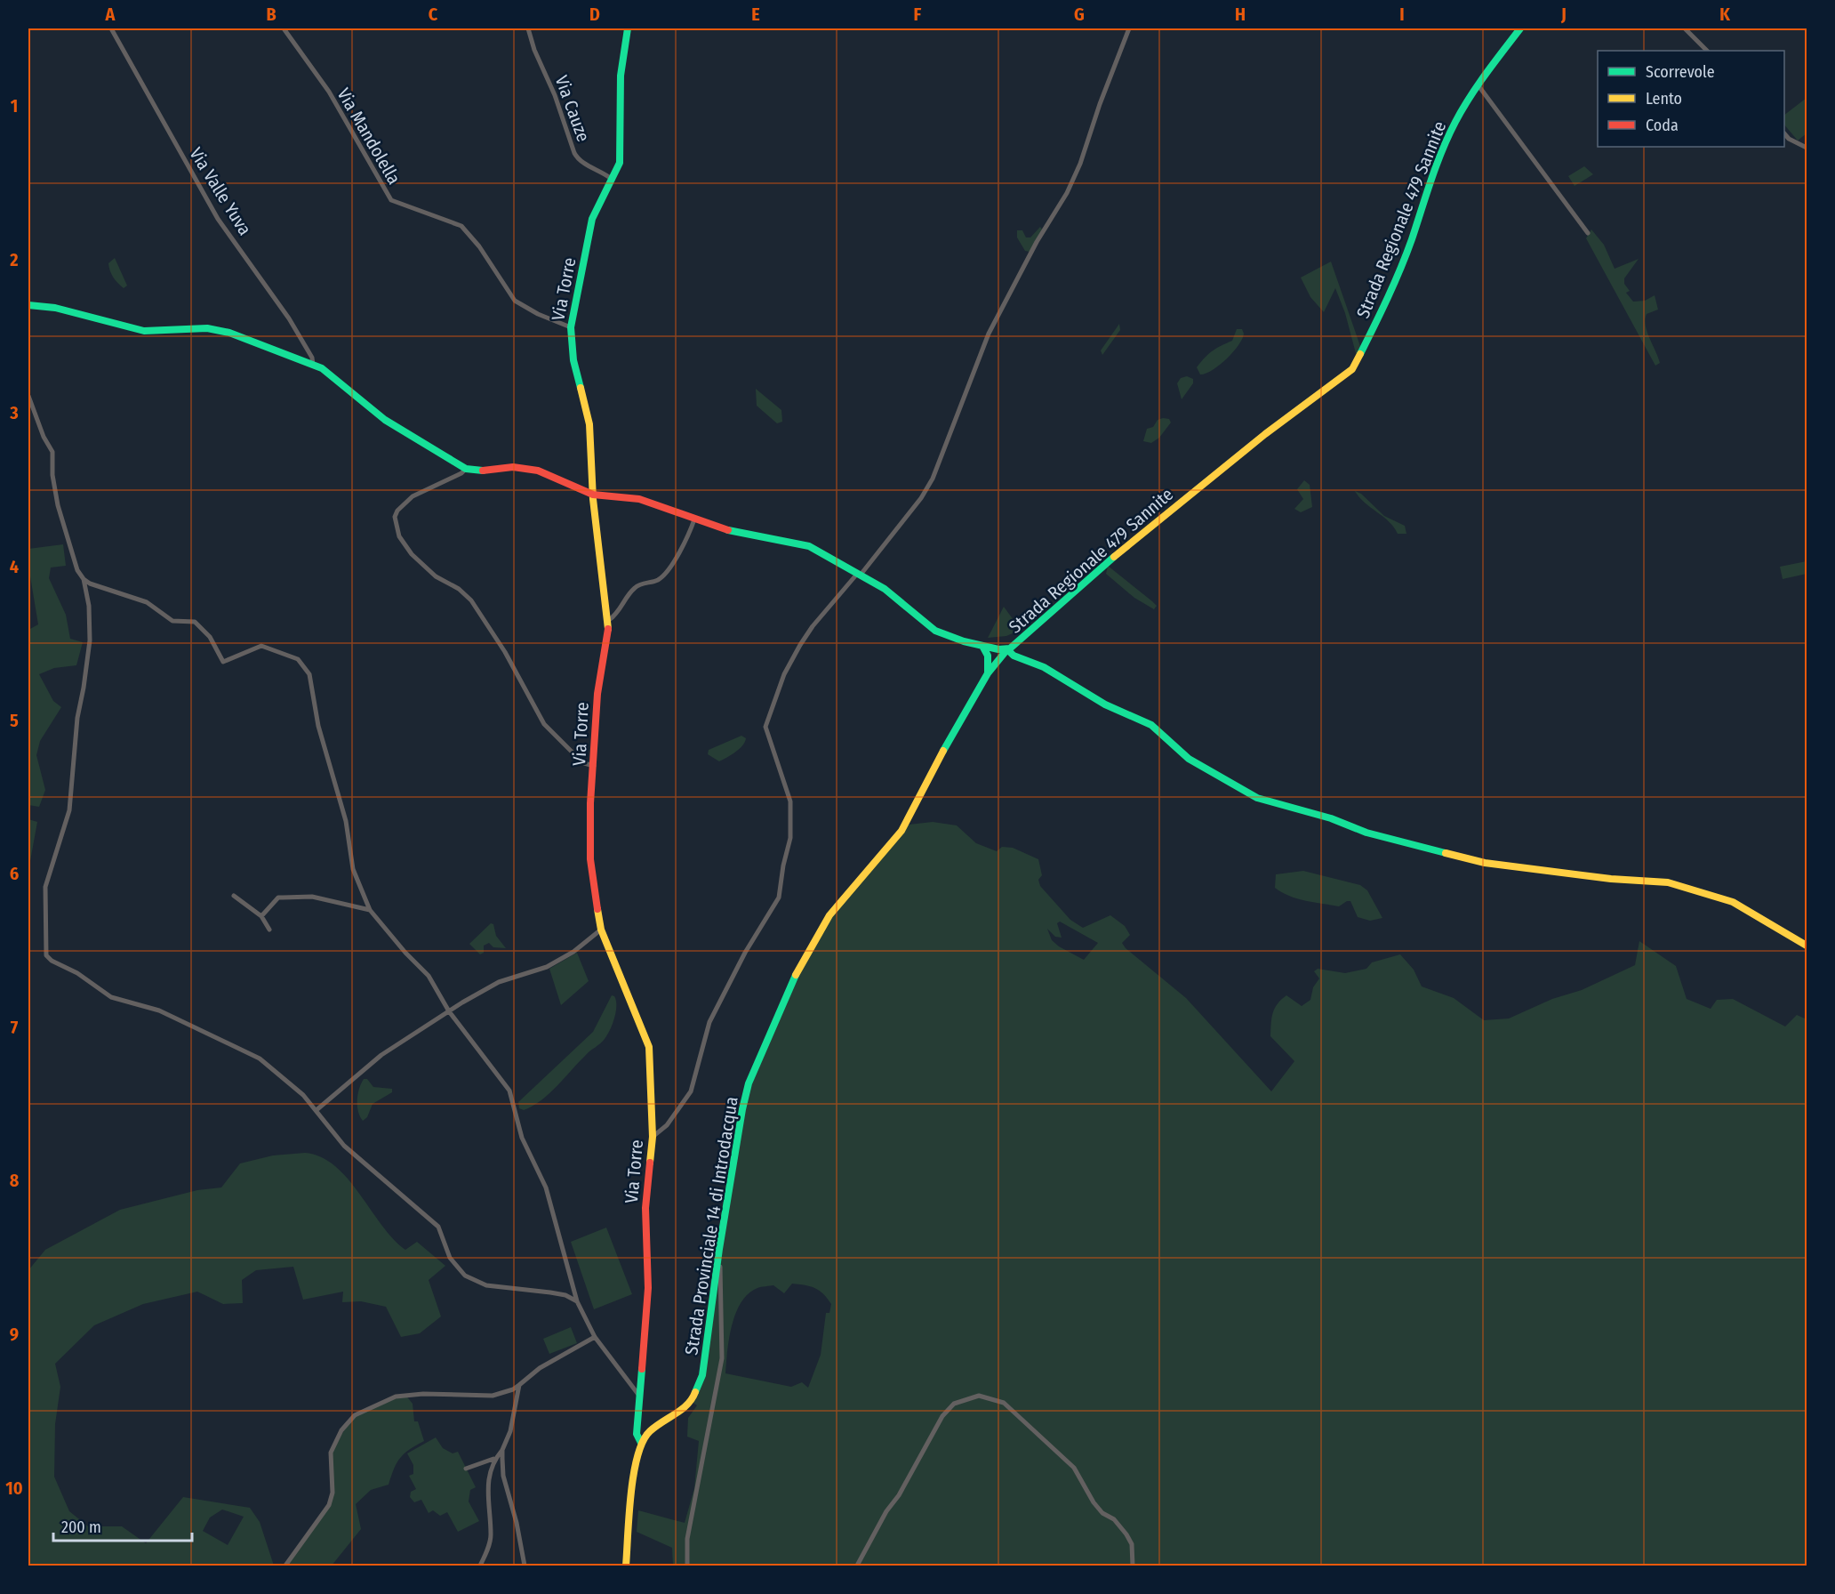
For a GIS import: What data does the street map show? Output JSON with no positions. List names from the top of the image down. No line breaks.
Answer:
{"streets":{"main road":["Strada Regionale 479 Sannite","Via Torre","Strada Provinciale 14 di Introdacqua"],"street":["Via Cauze","Via Mandolella","Via Valle Yuva"]},"crossings":[["Via Cauze","Via Torre"],["Via Mandolella","Via Torre"],["Strada Regionale 479 Sannite","Via Torre"],["Strada Regionale 479 Sannite","Strada Provinciale 14 di Introdacqua"],["Via Torre","Strada Provinciale 14 di Introdacqua"]],"legend":["Scorrevole","Lento","Coda"],"scale_bar":"200 m","grid":{"columns":["A","B","C","D","E","F","G","H","I","J","K"],"rows":["1","2","3","4","5","6","7","8","9","10"]}}
